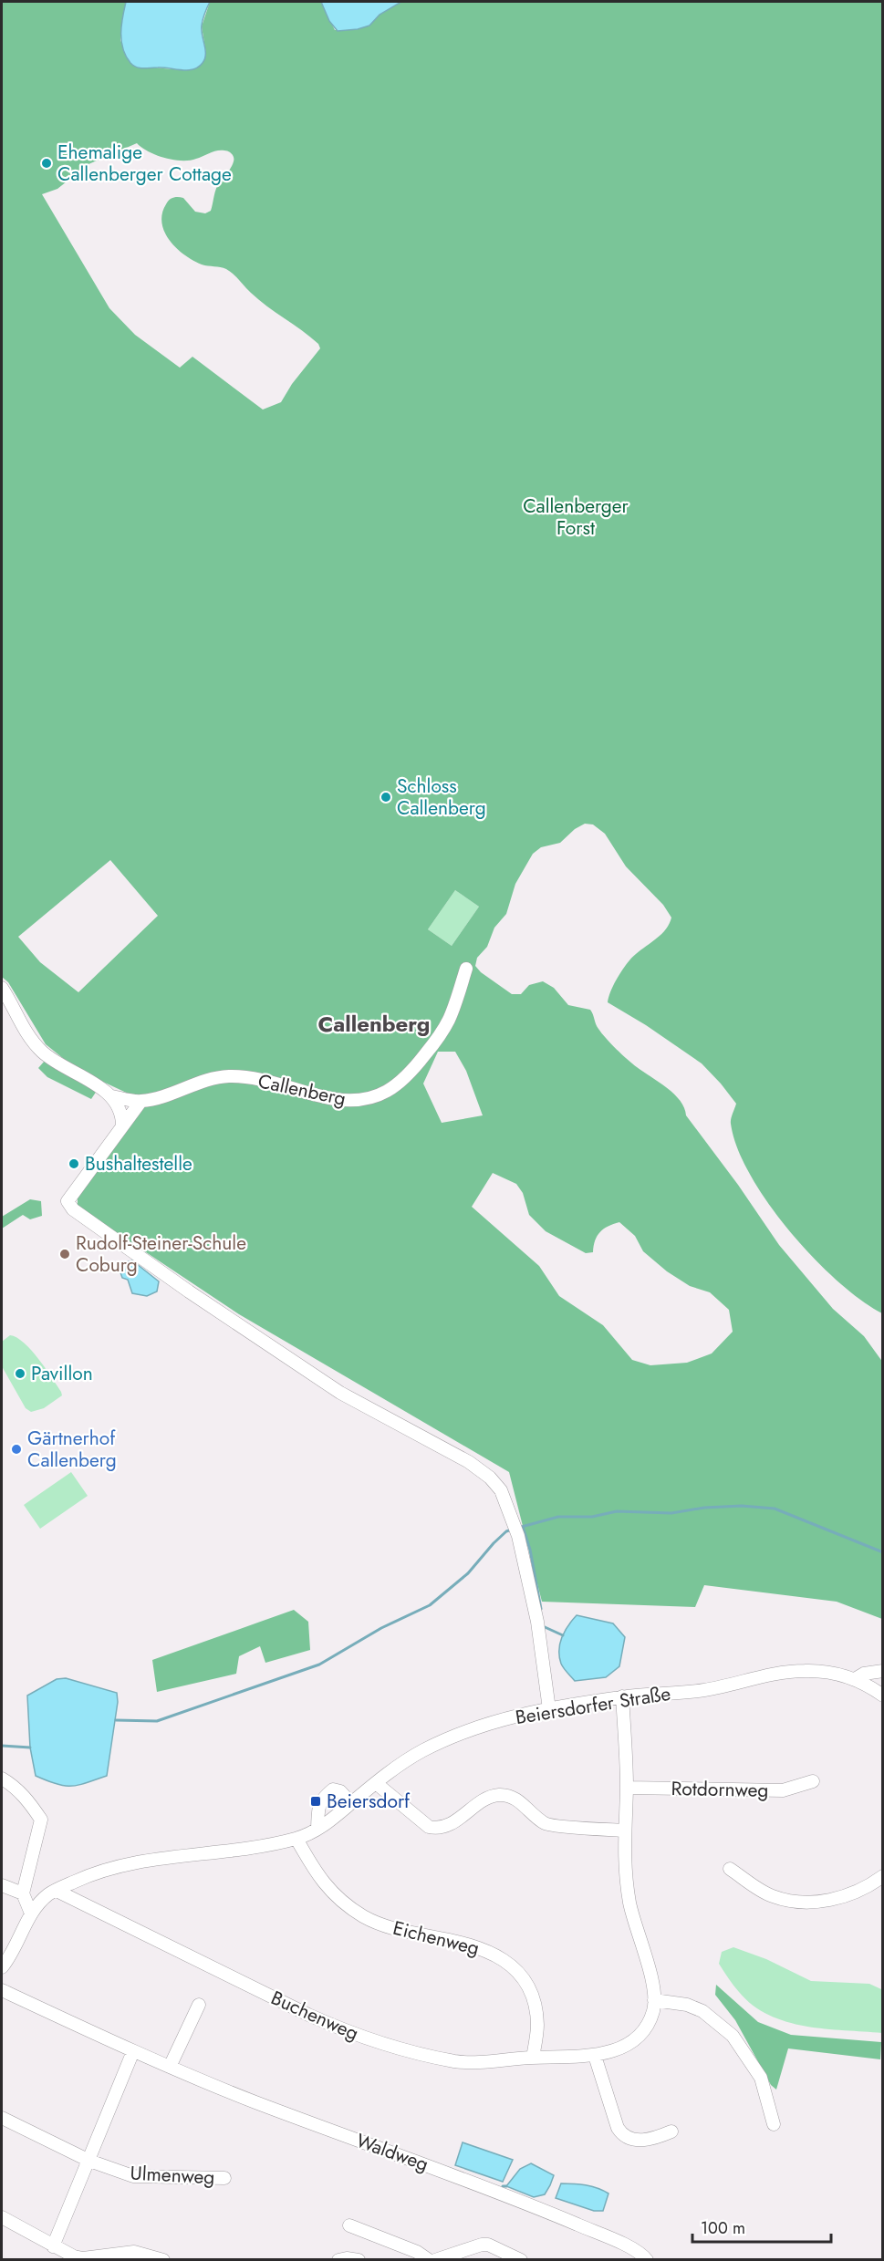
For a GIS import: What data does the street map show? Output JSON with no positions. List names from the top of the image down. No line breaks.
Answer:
{"streets":{"street":["Callenberg","Beiersdorfer Straße","Rotdornweg","Eichenweg","Buchenweg","Waldweg","Ulmenweg"]},"crossings":[["Beiersdorfer Straße","Eichenweg"],["Beiersdorfer Straße","Buchenweg"],["Rotdornweg","Buchenweg"],["Eichenweg","Buchenweg"]],"districts":["Callenberg"],"parks":["Callenberger Forst"],"places":{"other":["Ehemalige Callenberger Cottage","Schloss Callenberg","Bushaltestelle","Rudolf-Steiner-Schule Coburg","Pavillon","Gärtnerhof Callenberg"],"transit":["Beiersdorf"]},"scale_bar":"100 m"}
